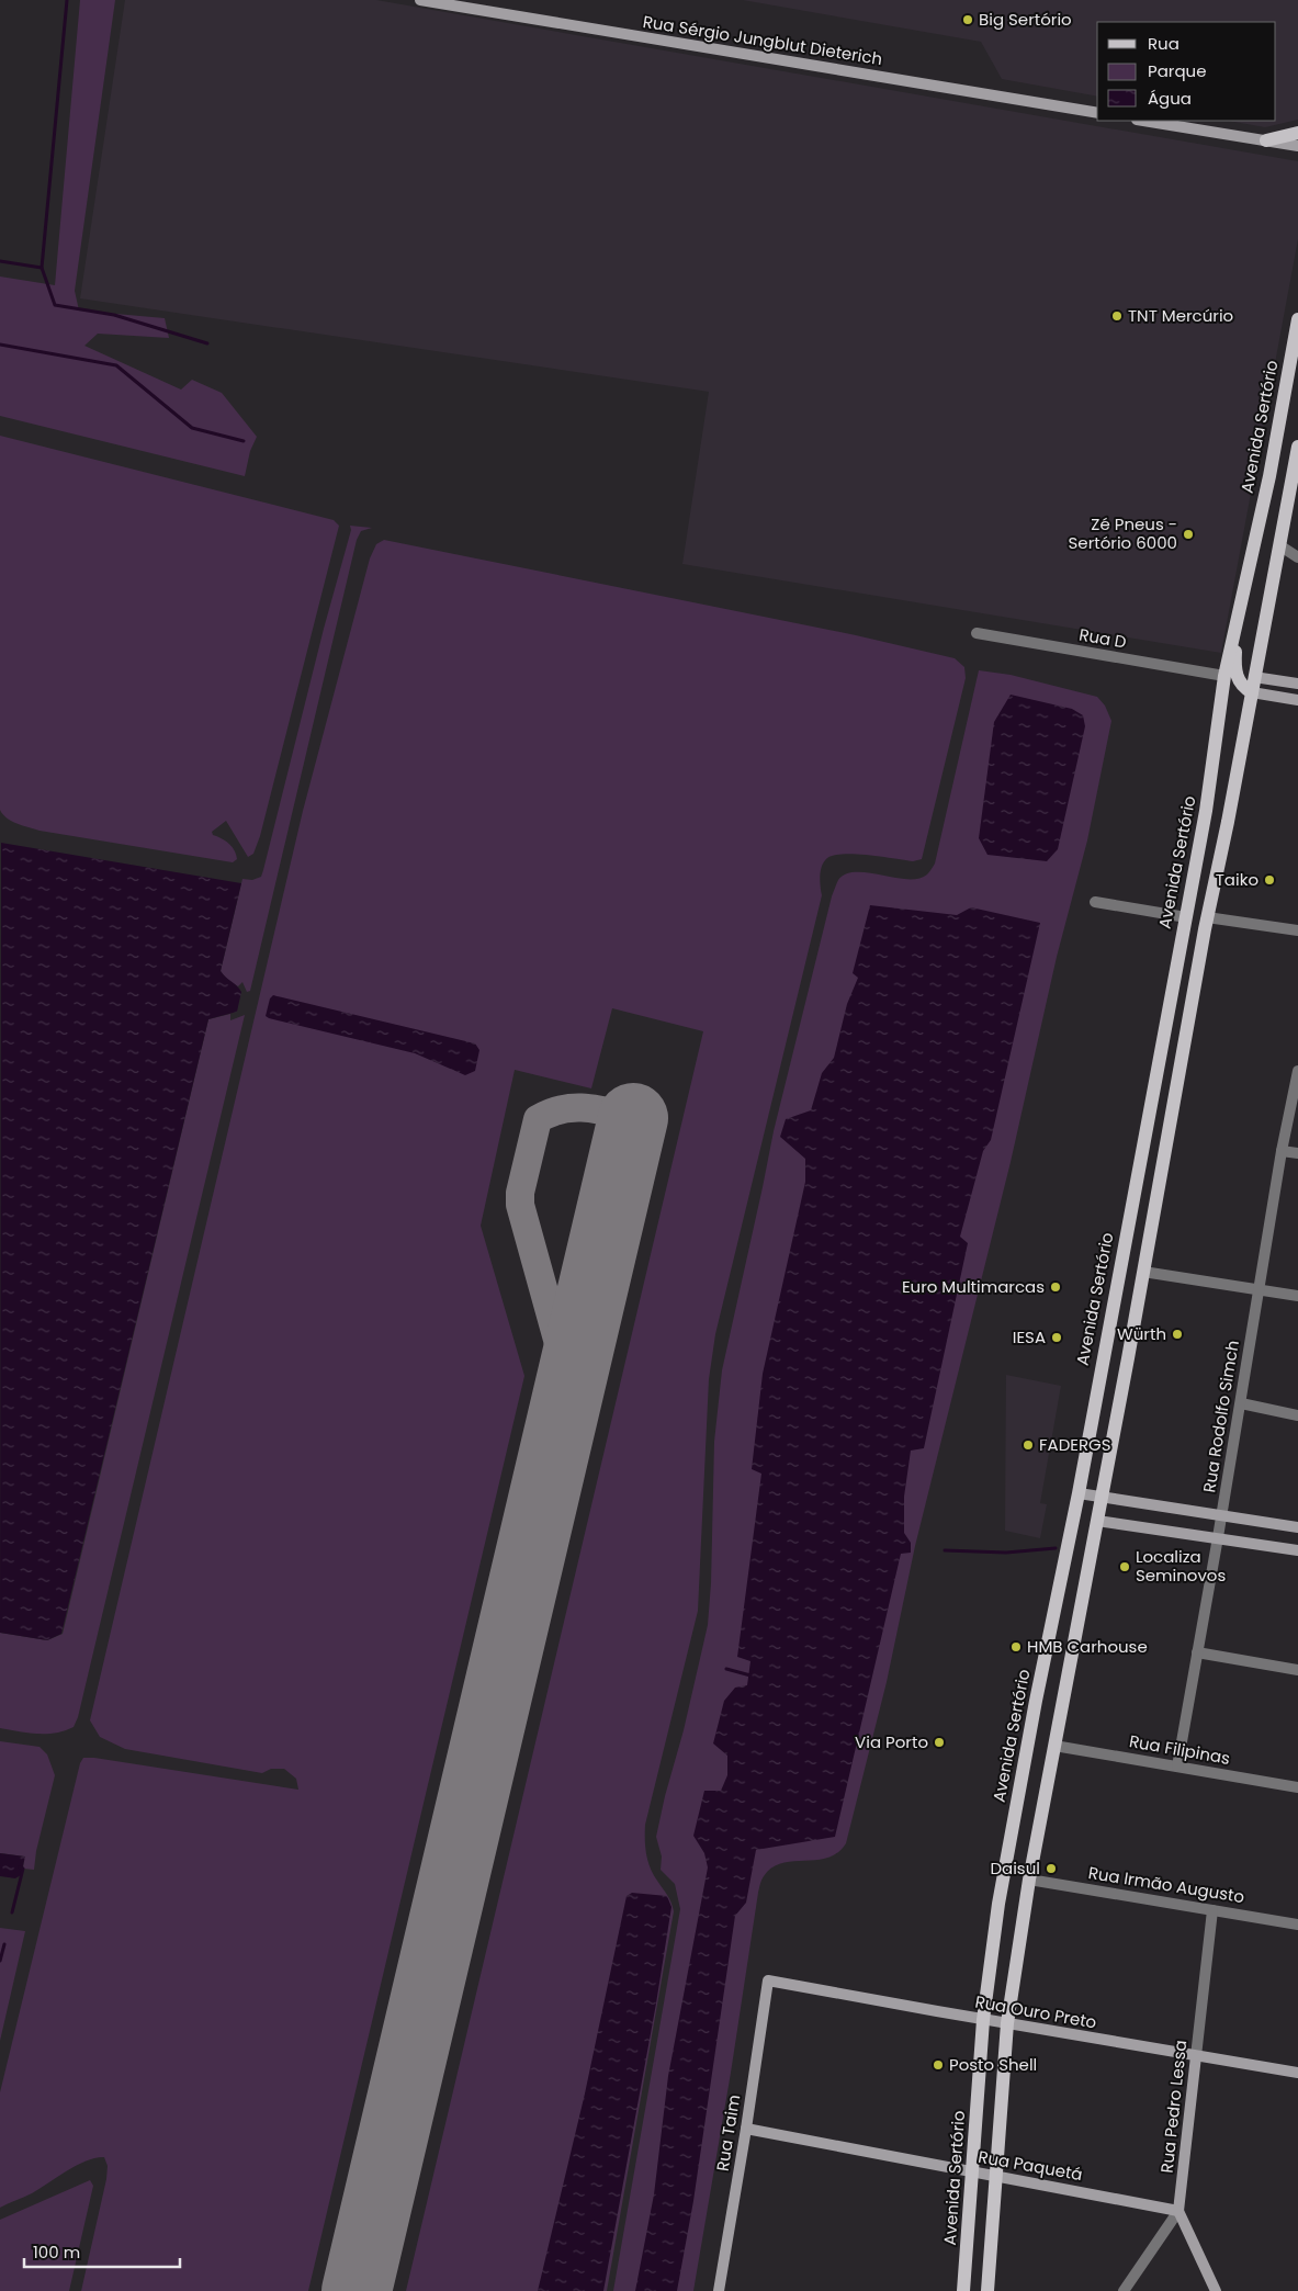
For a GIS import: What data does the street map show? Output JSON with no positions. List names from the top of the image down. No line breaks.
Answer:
{"streets":{"main road":["Avenida Sertório"],"street":["Rua Sérgio Jungblut Dieterich","Rua D","Rua Rodolfo Simch","Rua Filipinas","Rua Irmão Augusto","Rua Ouro Preto","Rua Pedro Lessa","Rua Taim","Rua Paquetá"]},"crossings":[["Avenida Sertório","Rua D"],["Avenida Sertório","Rua Ouro Preto"],["Avenida Sertório","Rua Paquetá"],["Rua Rodolfo Simch","Rua Filipinas"],["Rua Irmão Augusto","Rua Pedro Lessa"],["Rua Ouro Preto","Rua Pedro Lessa"],["Rua Ouro Preto","Rua Taim"],["Rua Pedro Lessa","Rua Paquetá"],["Rua Taim","Rua Paquetá"]],"places":["Big Sertório","TNT Mercúrio","Zé Pneus - Sertório 6000","Taiko","Euro Multimarcas","Würth","IESA","FADERGS","Localiza Seminovos","HMB Carhouse","Via Porto","Daisul","Posto Shell"],"legend":["Rua","Parque","Água"],"scale_bar":"100 m"}
